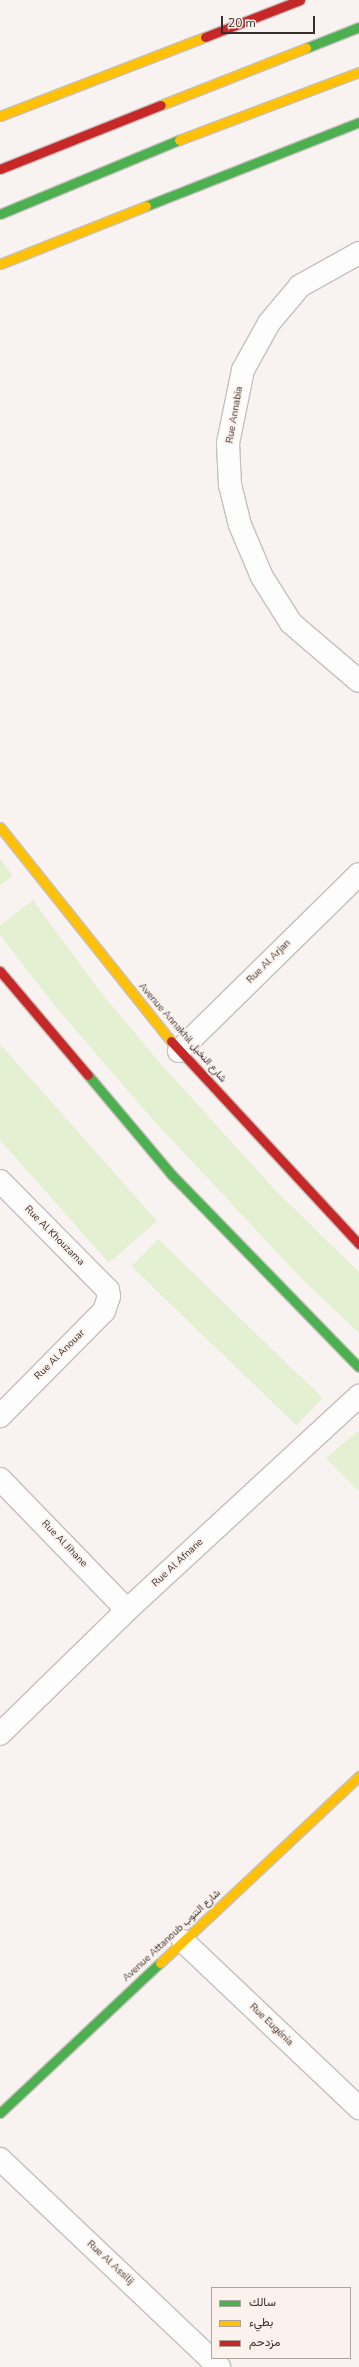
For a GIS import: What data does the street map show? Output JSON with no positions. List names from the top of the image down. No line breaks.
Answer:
{"streets":{"main road":["Avenue Annakhil شارع النخيل","Avenue Attanoub شارع التنوب"],"street":["Rue Annabia","Rue Al Arjan","Rue Al Khouzama","Rue Al Anouar","Rue Al Jihane","Rue Al Afnane","Rue Eugénia","Rue Al Assilij"]},"crossings":[["Rue Al Arjan","Avenue Annakhil شارع النخيل"],["Rue Al Khouzama","Rue Al Anouar"],["Rue Al Jihane","Rue Al Afnane"],["Avenue Attanoub شارع التنوب","Rue Eugénia"]],"legend":["سالك","بطيء","مزدحم"],"scale_bar":"20 m"}
